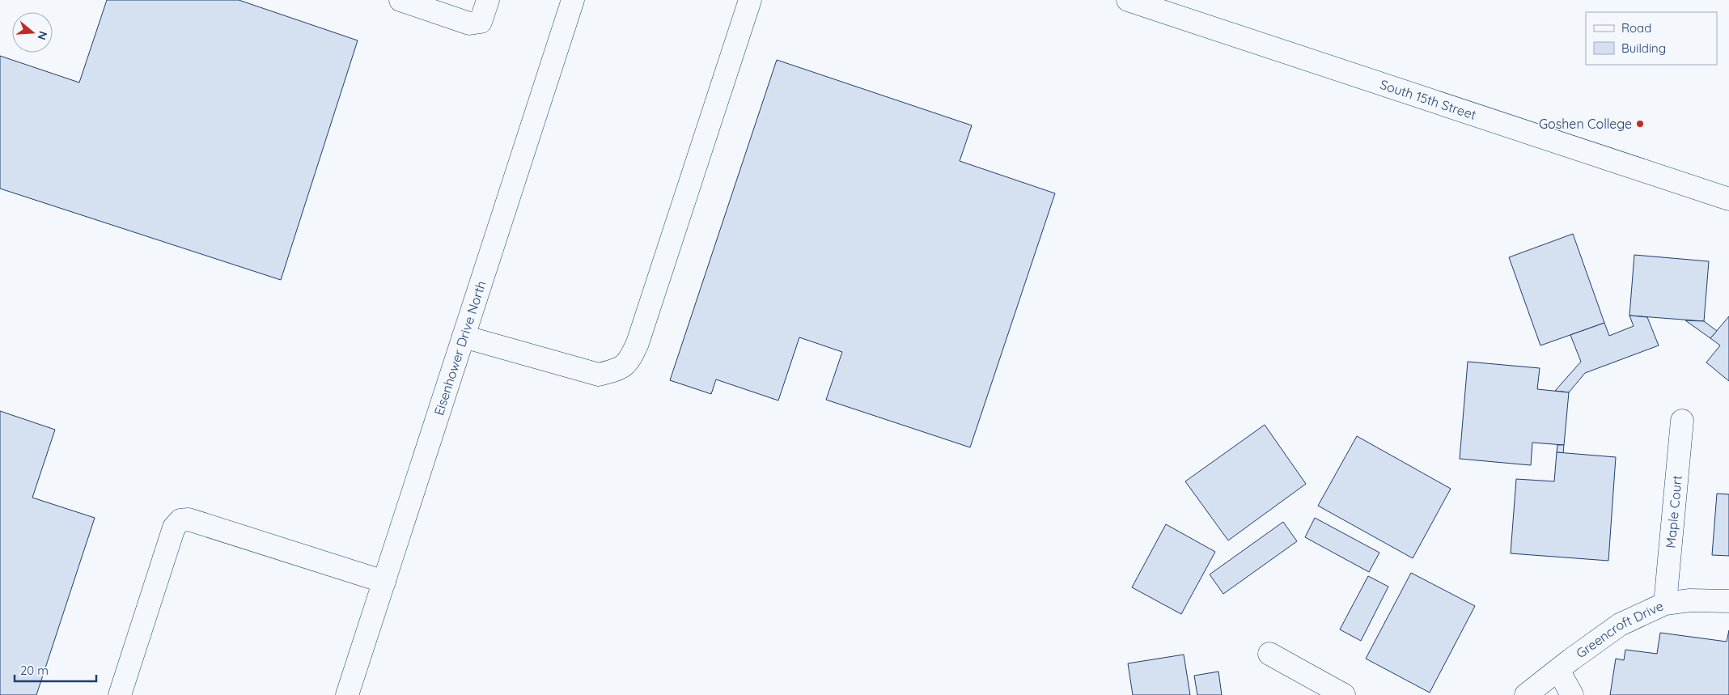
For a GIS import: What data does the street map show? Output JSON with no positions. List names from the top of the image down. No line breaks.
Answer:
{"streets":{"street":["South 15th Street","Eisenhower Drive North","Maple Court","Greencroft Drive"]},"crossings":[["Maple Court","Greencroft Drive"]],"places":["Goshen College"],"legend":["Road","Building"],"scale_bar":"20 m","north":"right"}
